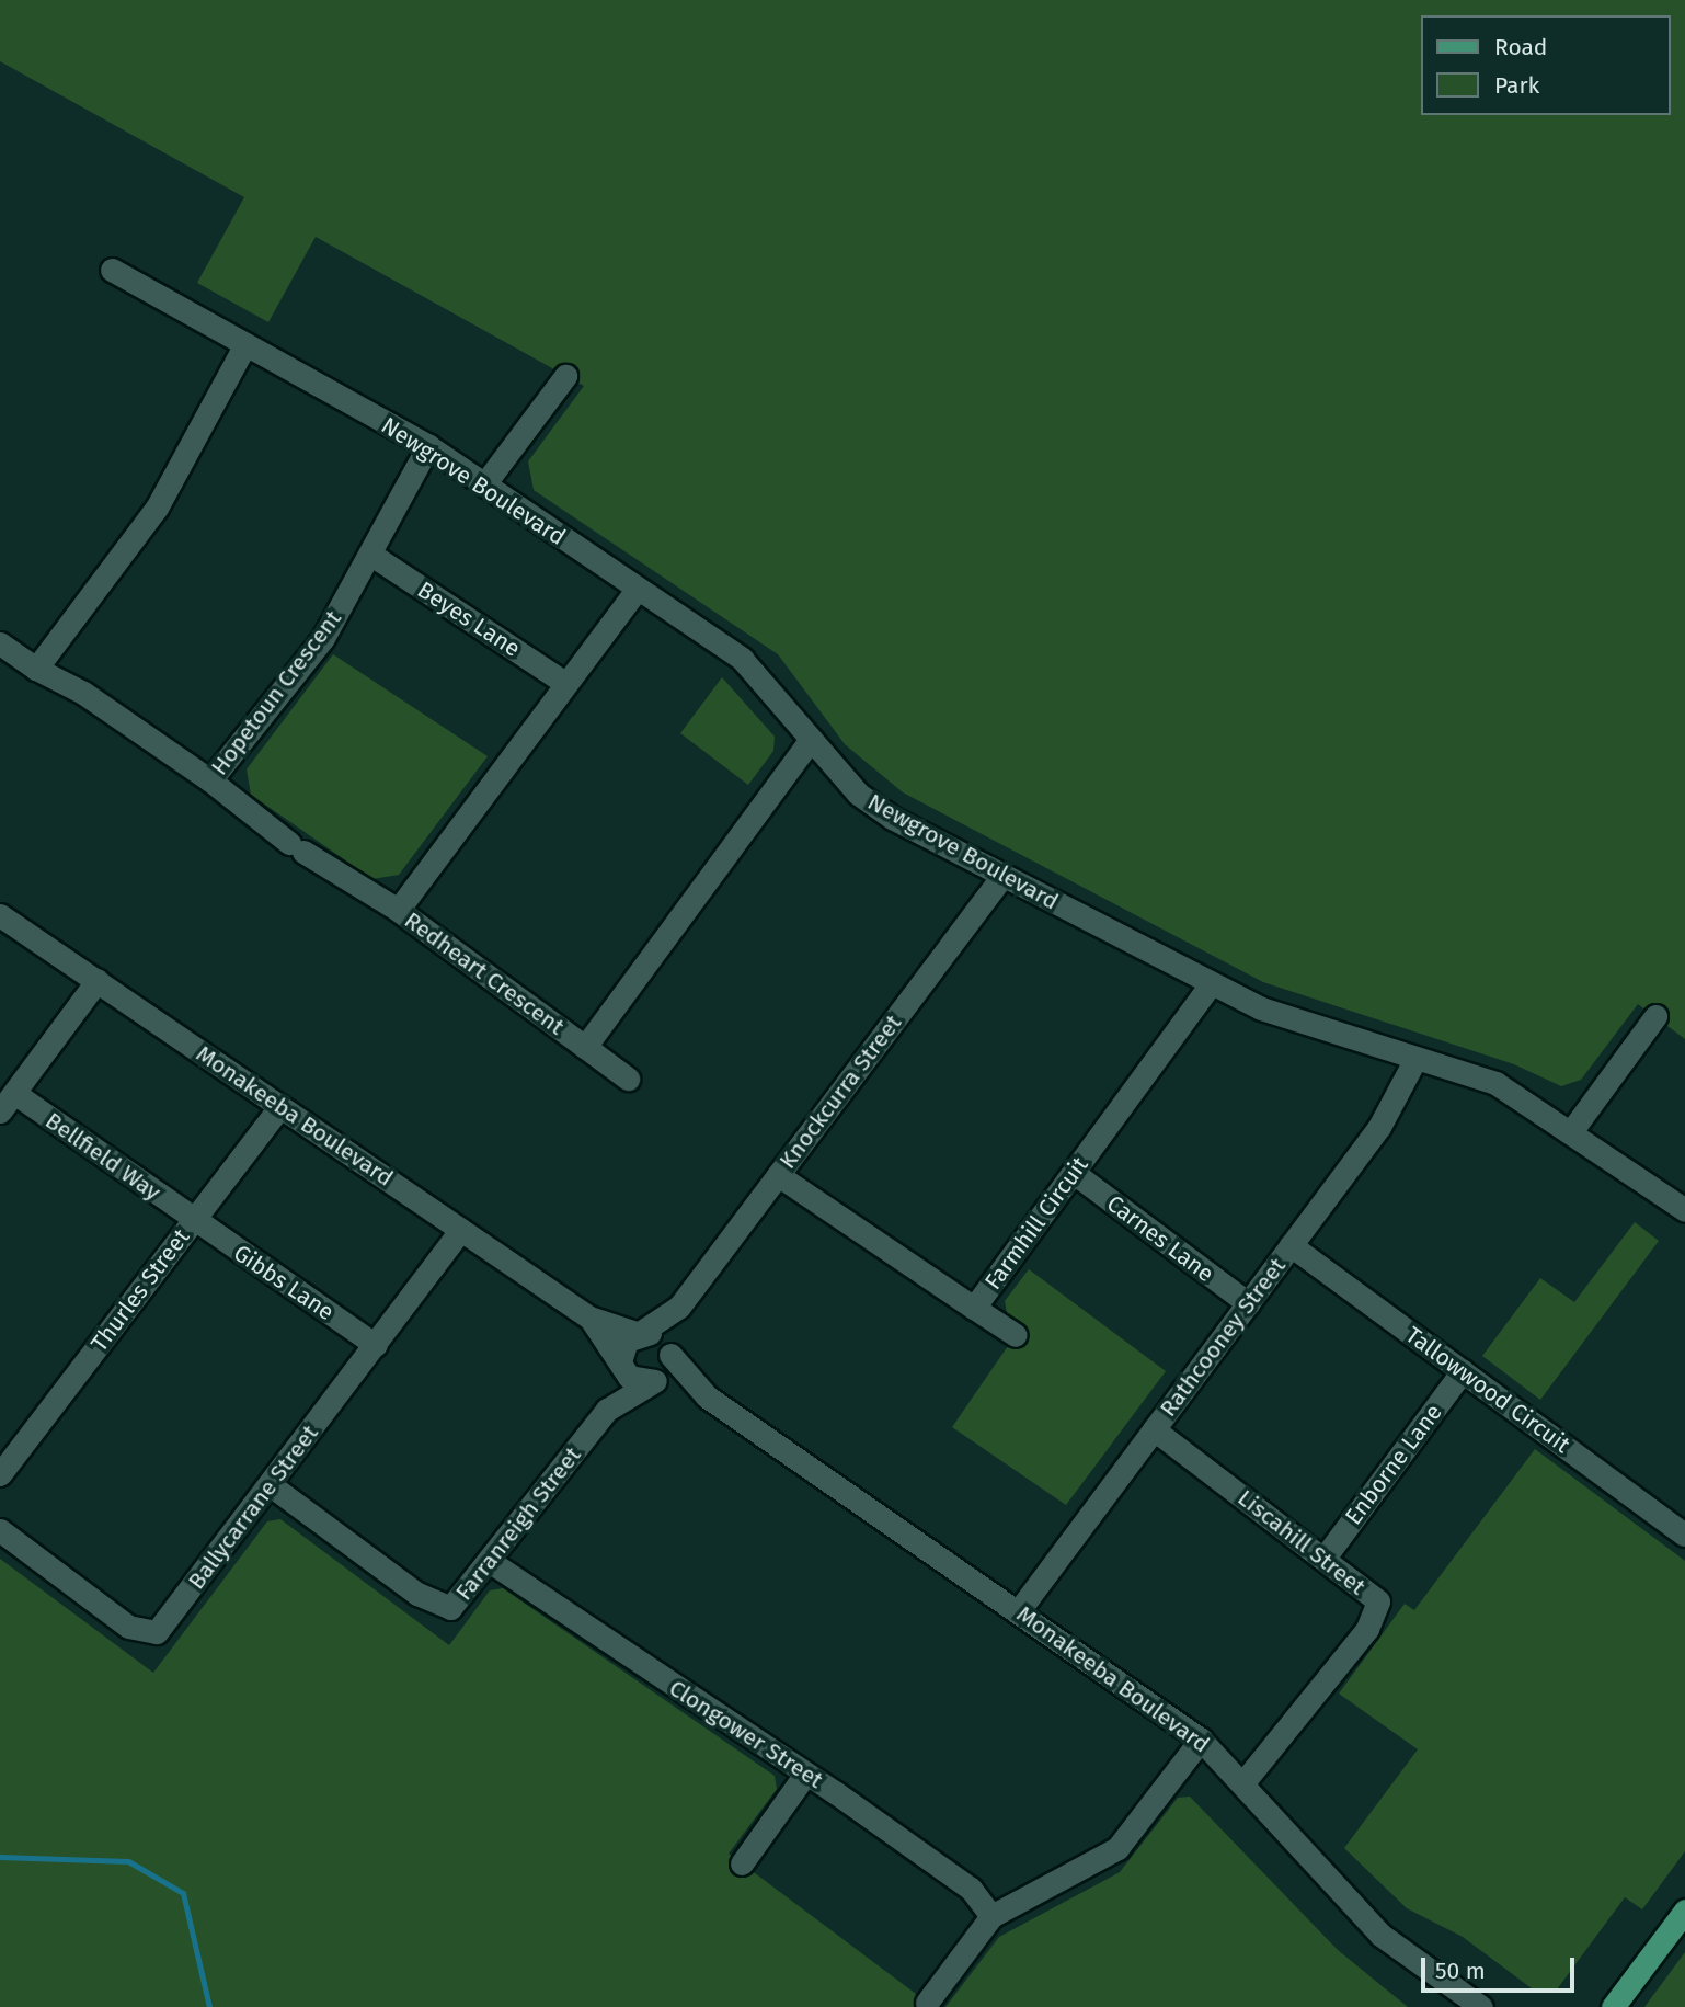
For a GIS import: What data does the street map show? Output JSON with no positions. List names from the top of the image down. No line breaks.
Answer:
{"streets":{"street":["Newgrove Boulevard","Beyes Lane","Hopetoun Crescent","Redheart Crescent","Knockcurra Street","Monakeeba Boulevard","Bellfield Way","Farmhill Circuit","Carnes Lane","Gibbs Lane","Thurles Street","Rathcooney Street","Tallowwood Circuit","Enborne Lane","Ballycarrane Street","Farranreigh Street","Liscahill Street","Clongower Street"]},"crossings":[["Newgrove Boulevard","Hopetoun Crescent"],["Newgrove Boulevard","Redheart Crescent"],["Newgrove Boulevard","Knockcurra Street"],["Newgrove Boulevard","Farmhill Circuit"],["Newgrove Boulevard","Rathcooney Street"],["Beyes Lane","Hopetoun Crescent"],["Beyes Lane","Redheart Crescent"],["Knockcurra Street","Monakeeba Boulevard"],["Knockcurra Street","Farmhill Circuit"],["Knockcurra Street","Farranreigh Street"],["Monakeeba Boulevard","Thurles Street"],["Monakeeba Boulevard","Rathcooney Street"],["Monakeeba Boulevard","Ballycarrane Street"],["Monakeeba Boulevard","Farranreigh Street"],["Monakeeba Boulevard","Liscahill Street"],["Bellfield Way","Gibbs Lane"],["Bellfield Way","Thurles Street"],["Farmhill Circuit","Carnes Lane"],["Carnes Lane","Rathcooney Street"],["Gibbs Lane","Thurles Street"],["Gibbs Lane","Ballycarrane Street"],["Rathcooney Street","Tallowwood Circuit"],["Rathcooney Street","Liscahill Street"],["Tallowwood Circuit","Enborne Lane"],["Enborne Lane","Liscahill Street"],["Ballycarrane Street","Farranreigh Street"],["Farranreigh Street","Clongower Street"]],"legend":["Road","Park"],"scale_bar":"50 m"}
